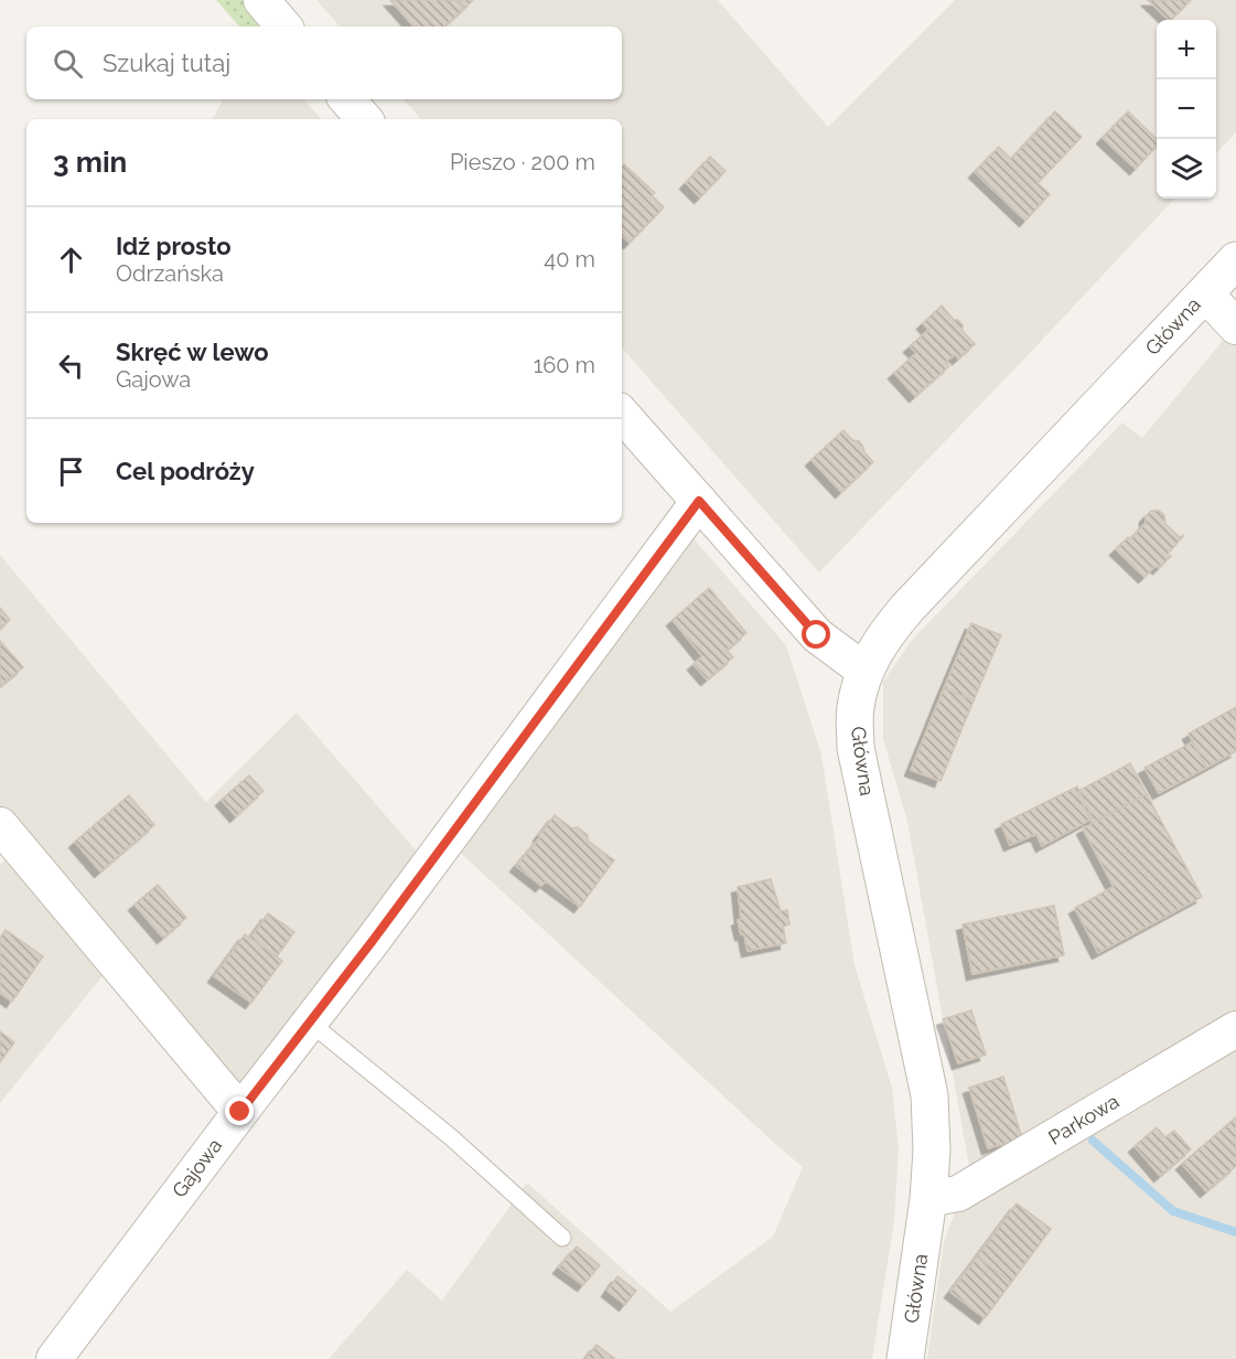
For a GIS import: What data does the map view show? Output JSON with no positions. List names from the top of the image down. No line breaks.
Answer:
{"streets":{"street":["Główna","Parkowa","Gajowa"]},"crossings":[["Główna","Parkowa"]],"page":{"map_buttons":["+","−"],"search":"Szukaj tutaj","heading":["3 min","Pieszo · 200 m"],"list":[["Idź prosto","Odrzańska","40 m"],["Skręć w lewo","Gajowa","160 m"],"Cel podróży"]}}
